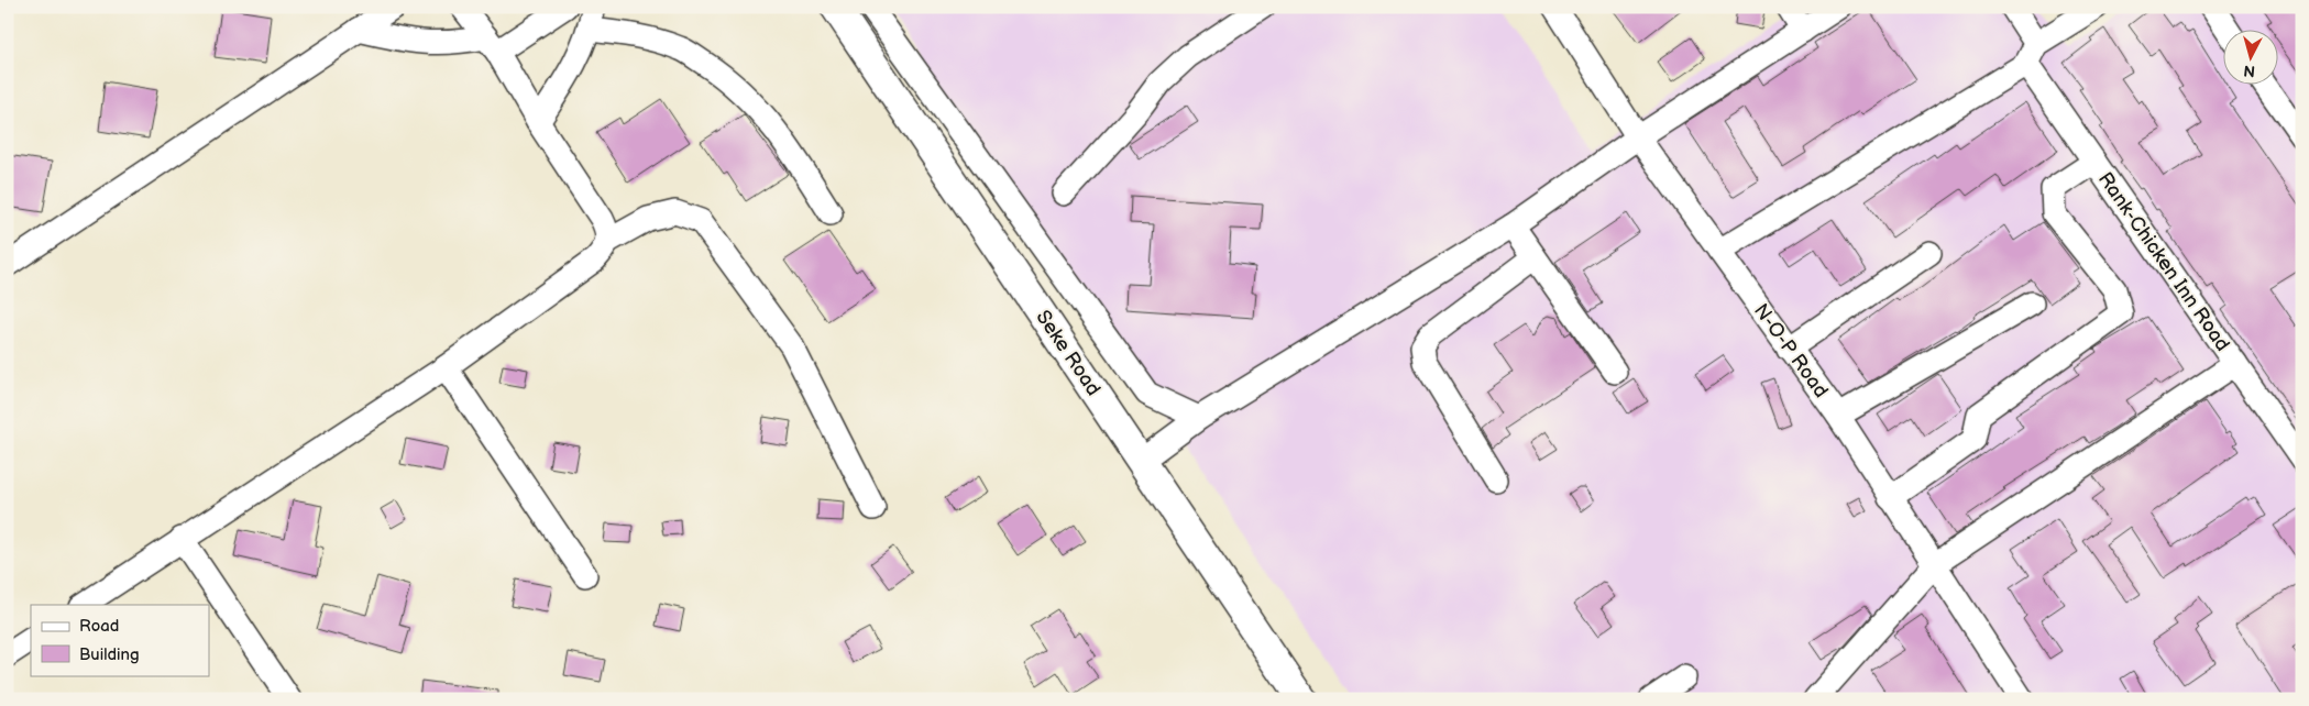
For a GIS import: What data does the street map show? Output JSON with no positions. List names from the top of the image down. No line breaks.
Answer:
{"streets":{"main road":["Seke Road"],"street":["Rank-Chicken Inn Road","N-O-P Road"]},"legend":["Road","Building"],"north":"bottom"}
